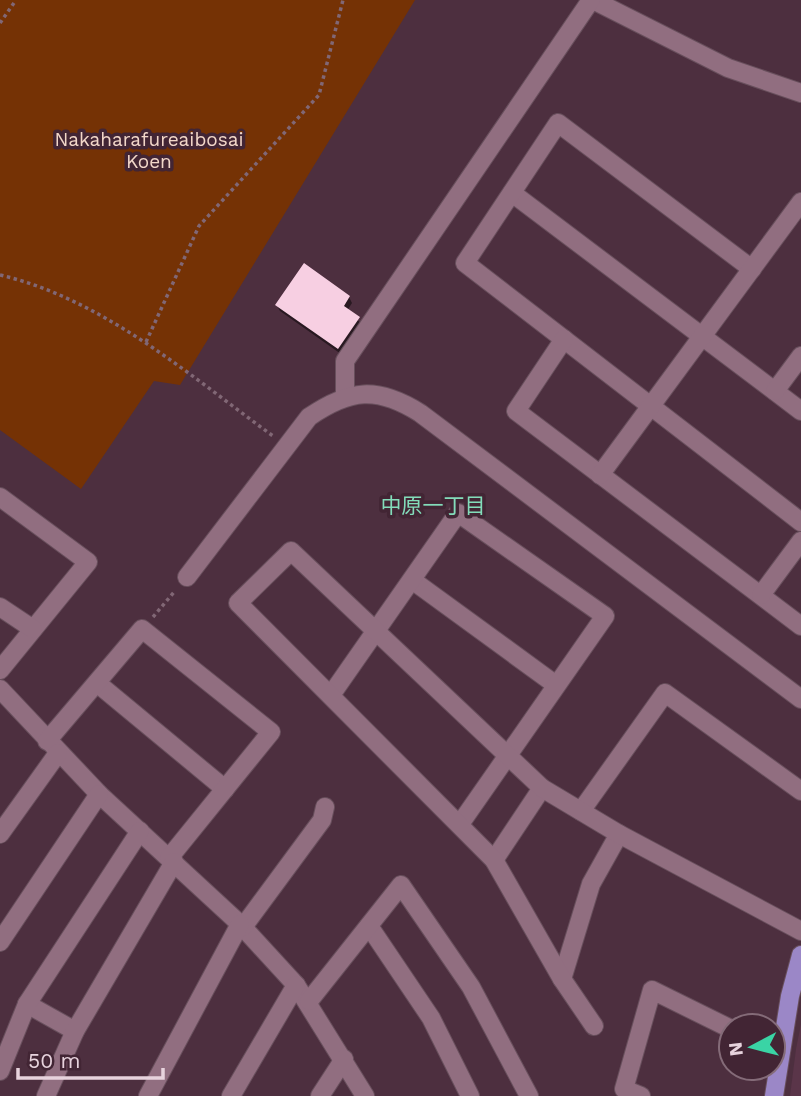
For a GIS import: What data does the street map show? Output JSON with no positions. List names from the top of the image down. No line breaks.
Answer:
{"districts":["中原一丁目"],"parks":["Nakaharafureaibosai Koen"],"scale_bar":"50 m","north":"left"}
